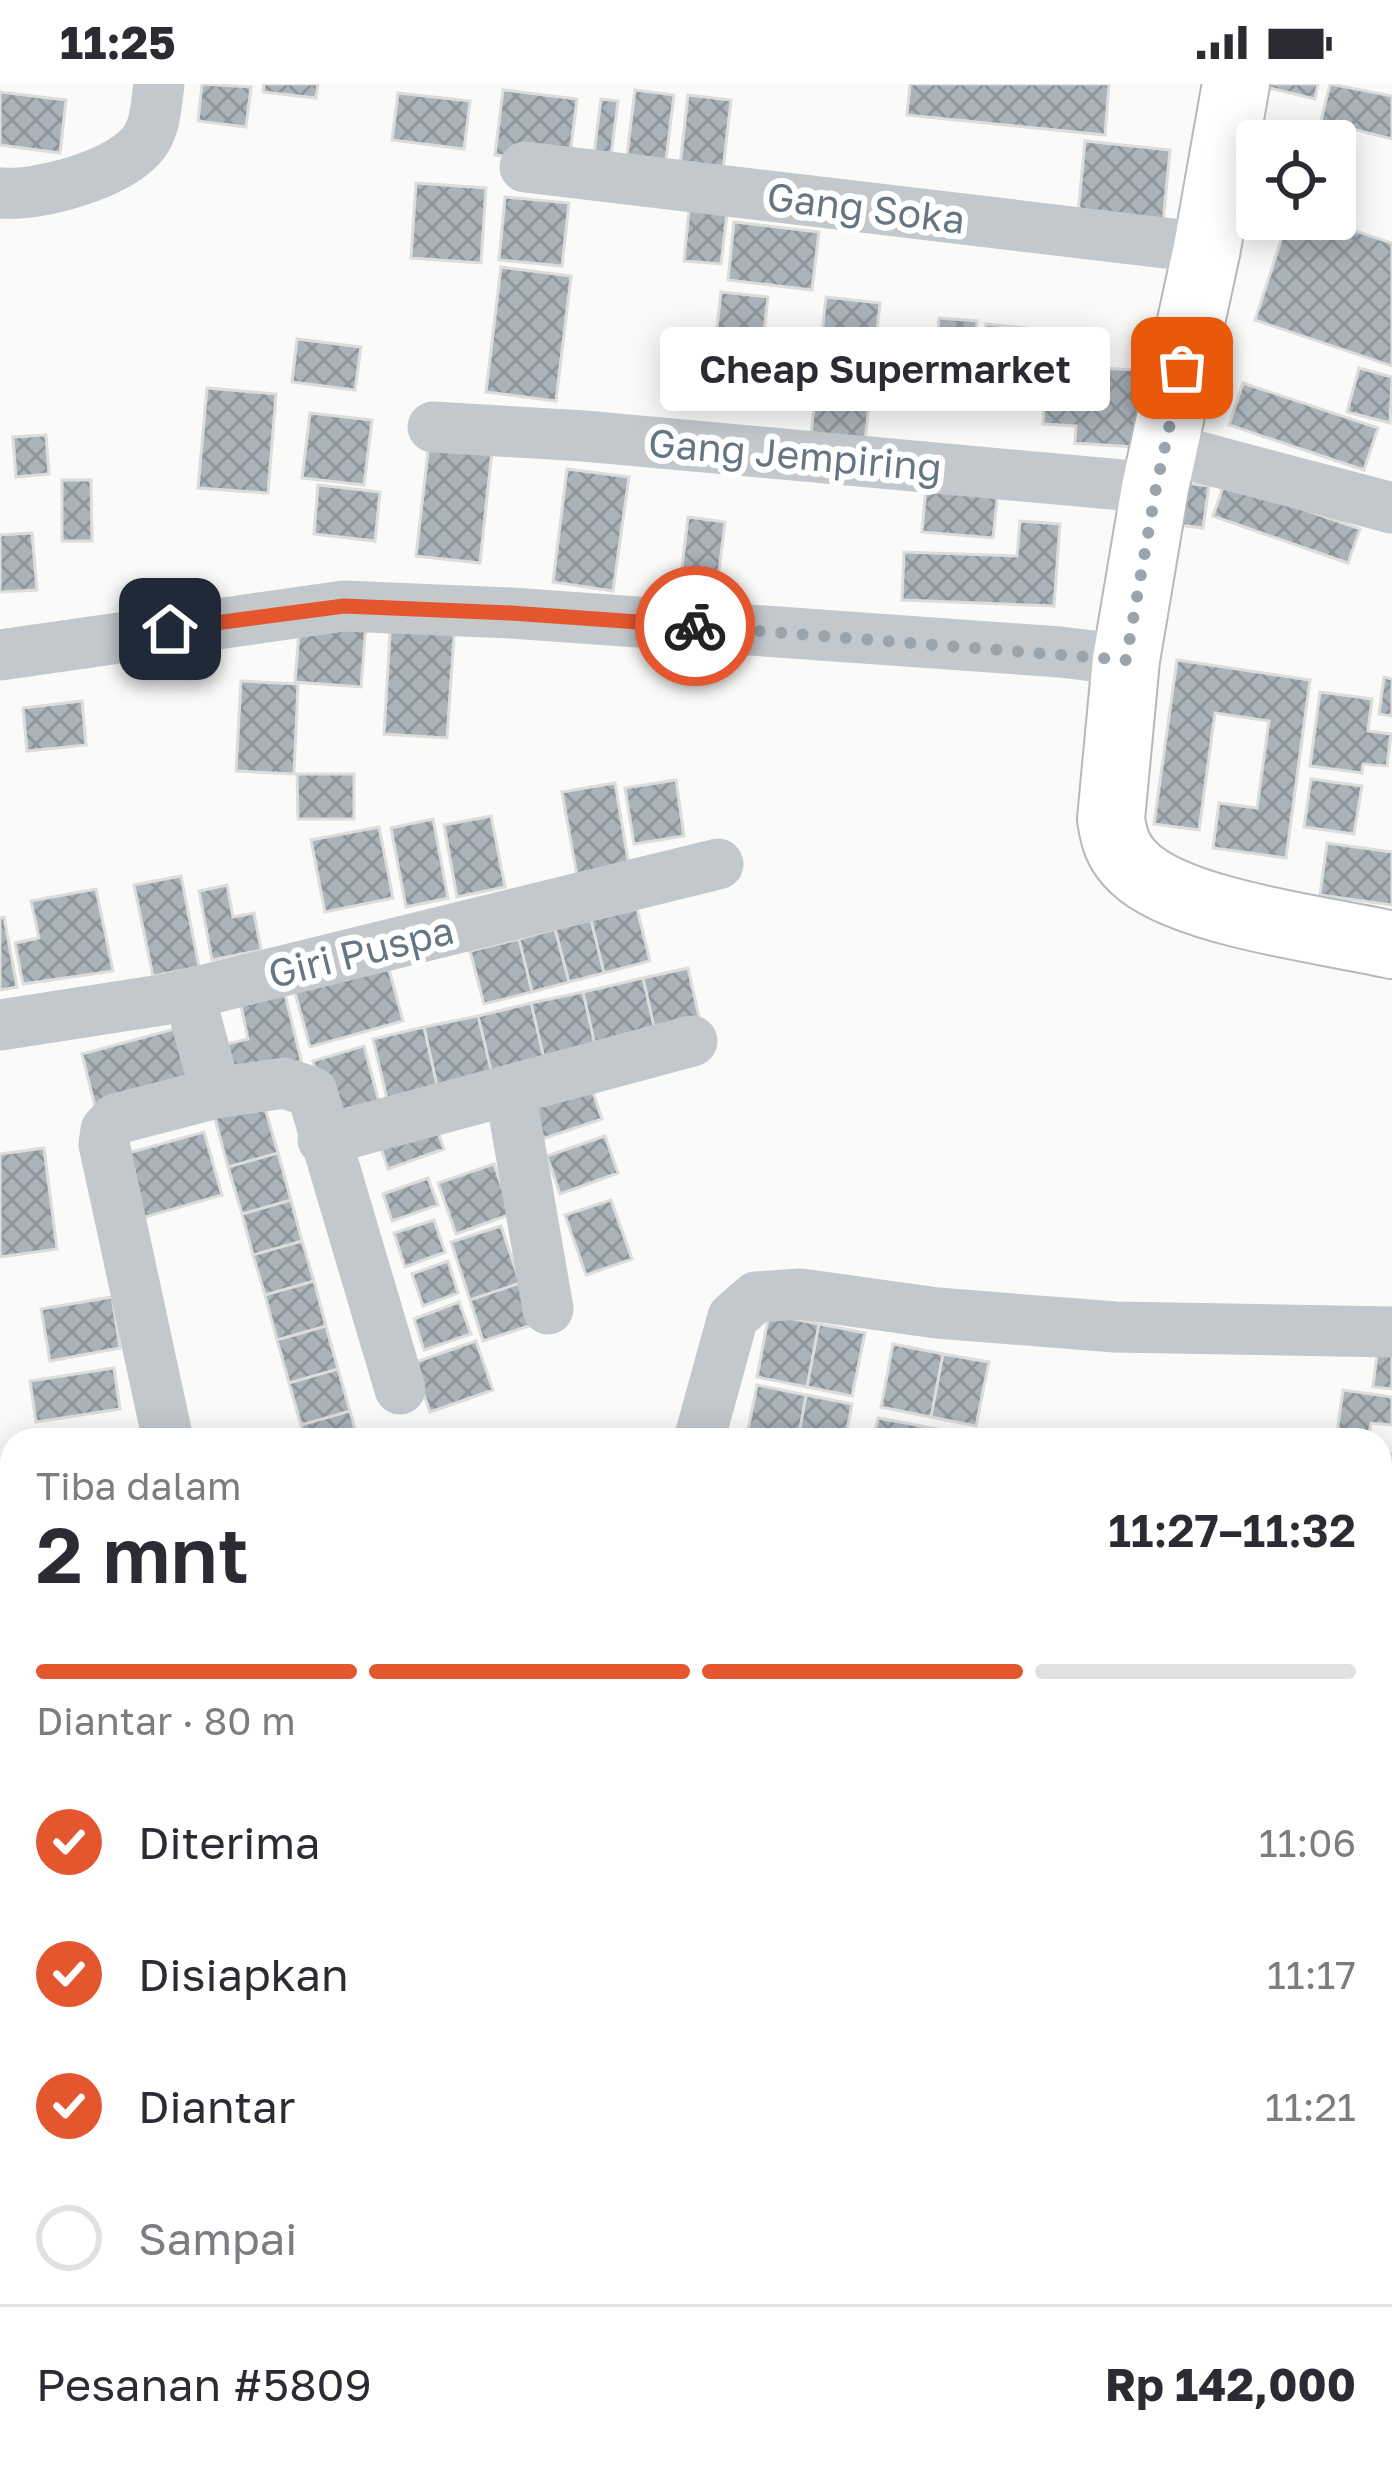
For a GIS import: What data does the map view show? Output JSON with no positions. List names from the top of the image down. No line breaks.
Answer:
{"streets":{"street":["Gang Soka","Gang Jempiring","Giri Puspa"]},"places":["Cheap Supermarket"],"page":{"status":"11:25","bubble":"Cheap Supermarket","heading":["2 mnt","Tiba dalam","11:27–11:32"],"panel":["Pesanan #5809","Rp 142,000"],"bar":"Diantar · 80 m","list":[["Diterima","11:06"],["Disiapkan","11:17"],["Diantar","11:21"],"Sampai"]}}
